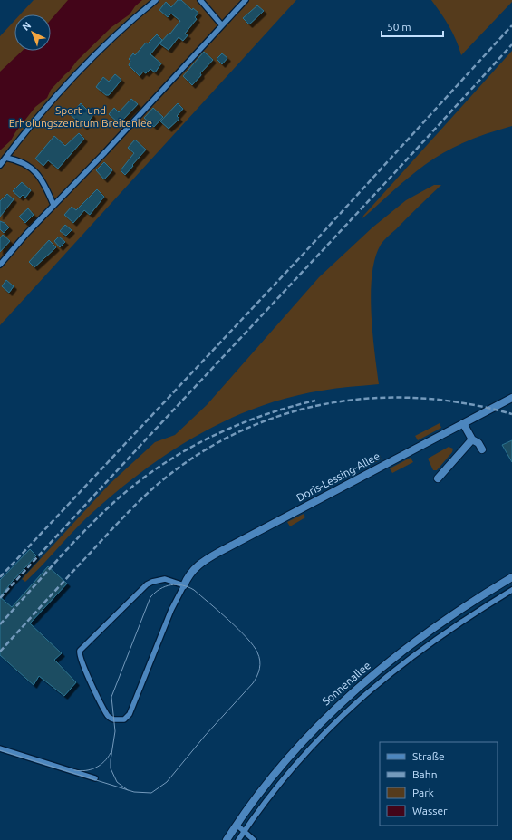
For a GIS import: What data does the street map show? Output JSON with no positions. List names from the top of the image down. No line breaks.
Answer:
{"streets":{"street":["Doris-Lessing-Allee","Sonnenallee"]},"parks":["Sport- und Erholungszentrum Breitenlee"],"legend":["Straße","Bahn","Park","Wasser"],"scale_bar":"50 m","north":"top left"}
